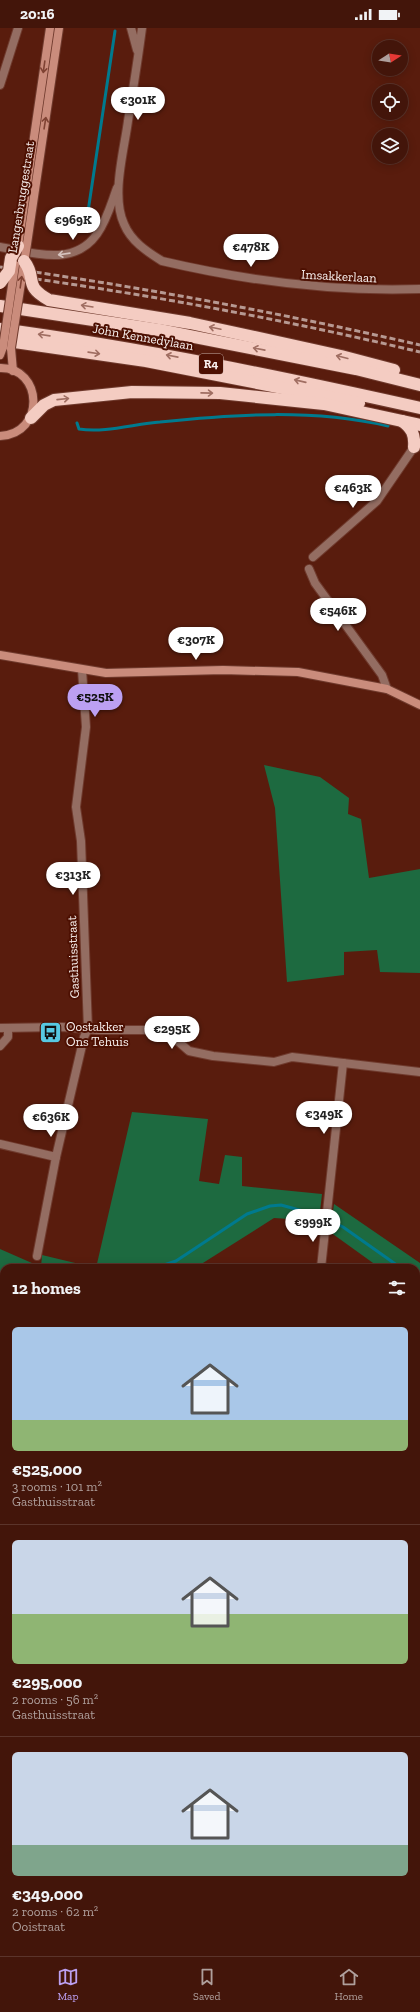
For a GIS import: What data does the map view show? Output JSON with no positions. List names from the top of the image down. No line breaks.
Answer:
{"streets":{"highway":["John Kennedylaan","R4"],"main road":["Langerbruggestraat"],"street":["Imsakkerlaan","Gasthuisstraat"]},"crossings":[["Langerbruggestraat","John Kennedylaan"]],"places":{"bus stop":["Oostakker Ons Tehuis"]},"north":"right","page":{"status":"20:16","price":["€301K","€969K","€478K","€463K","€546K","€307K","€525K","€313K","€295K","€349K","€636K","€999K"],"heading":"12 homes","list":[{"name":"€525,000","note":"3 rooms · 101 m² · Gasthuisstraat"},{"name":"€295,000","note":"2 rooms · 56 m² · Gasthuisstraat"},{"name":"€349,000","note":"2 rooms · 62 m² · Ooistraat"}],"tabs":["Map","Saved","Home"]}}
